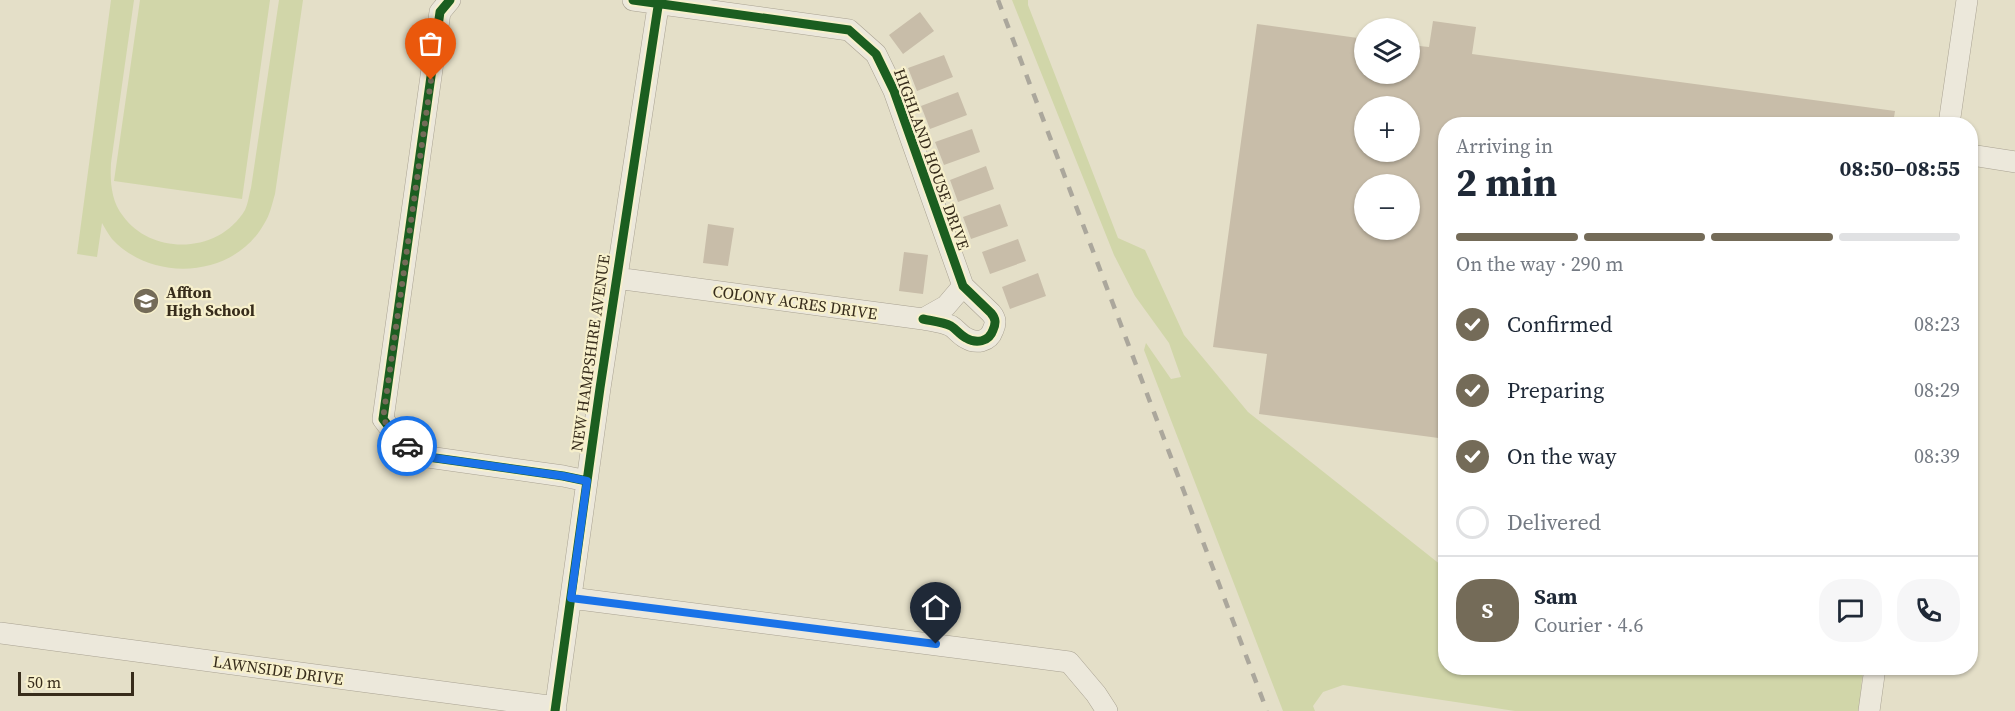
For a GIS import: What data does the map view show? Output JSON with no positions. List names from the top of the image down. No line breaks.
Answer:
{"streets":{"street":["HIGHLAND HOUSE DRIVE","COLONY ACRES DRIVE","NEW HAMPSHIRE AVENUE","LAWNSIDE DRIVE"]},"crossings":[["HIGHLAND HOUSE DRIVE","COLONY ACRES DRIVE"],["HIGHLAND HOUSE DRIVE","NEW HAMPSHIRE AVENUE"],["COLONY ACRES DRIVE","NEW HAMPSHIRE AVENUE"],["NEW HAMPSHIRE AVENUE","LAWNSIDE DRIVE"]],"places":{"school or university":["Affton High School"]},"scale_bar":"50 m","page":{"map_buttons":["+","−"],"heading":["2 min","Arriving in","08:50–08:55"],"panel":["Sam","Courier · 4.6"],"bar":"On the way · 290 m","list":[["Confirmed","08:23"],["Preparing","08:29"],["On the way","08:39"],"Delivered"],"round":"S","scale":"50 m"}}
